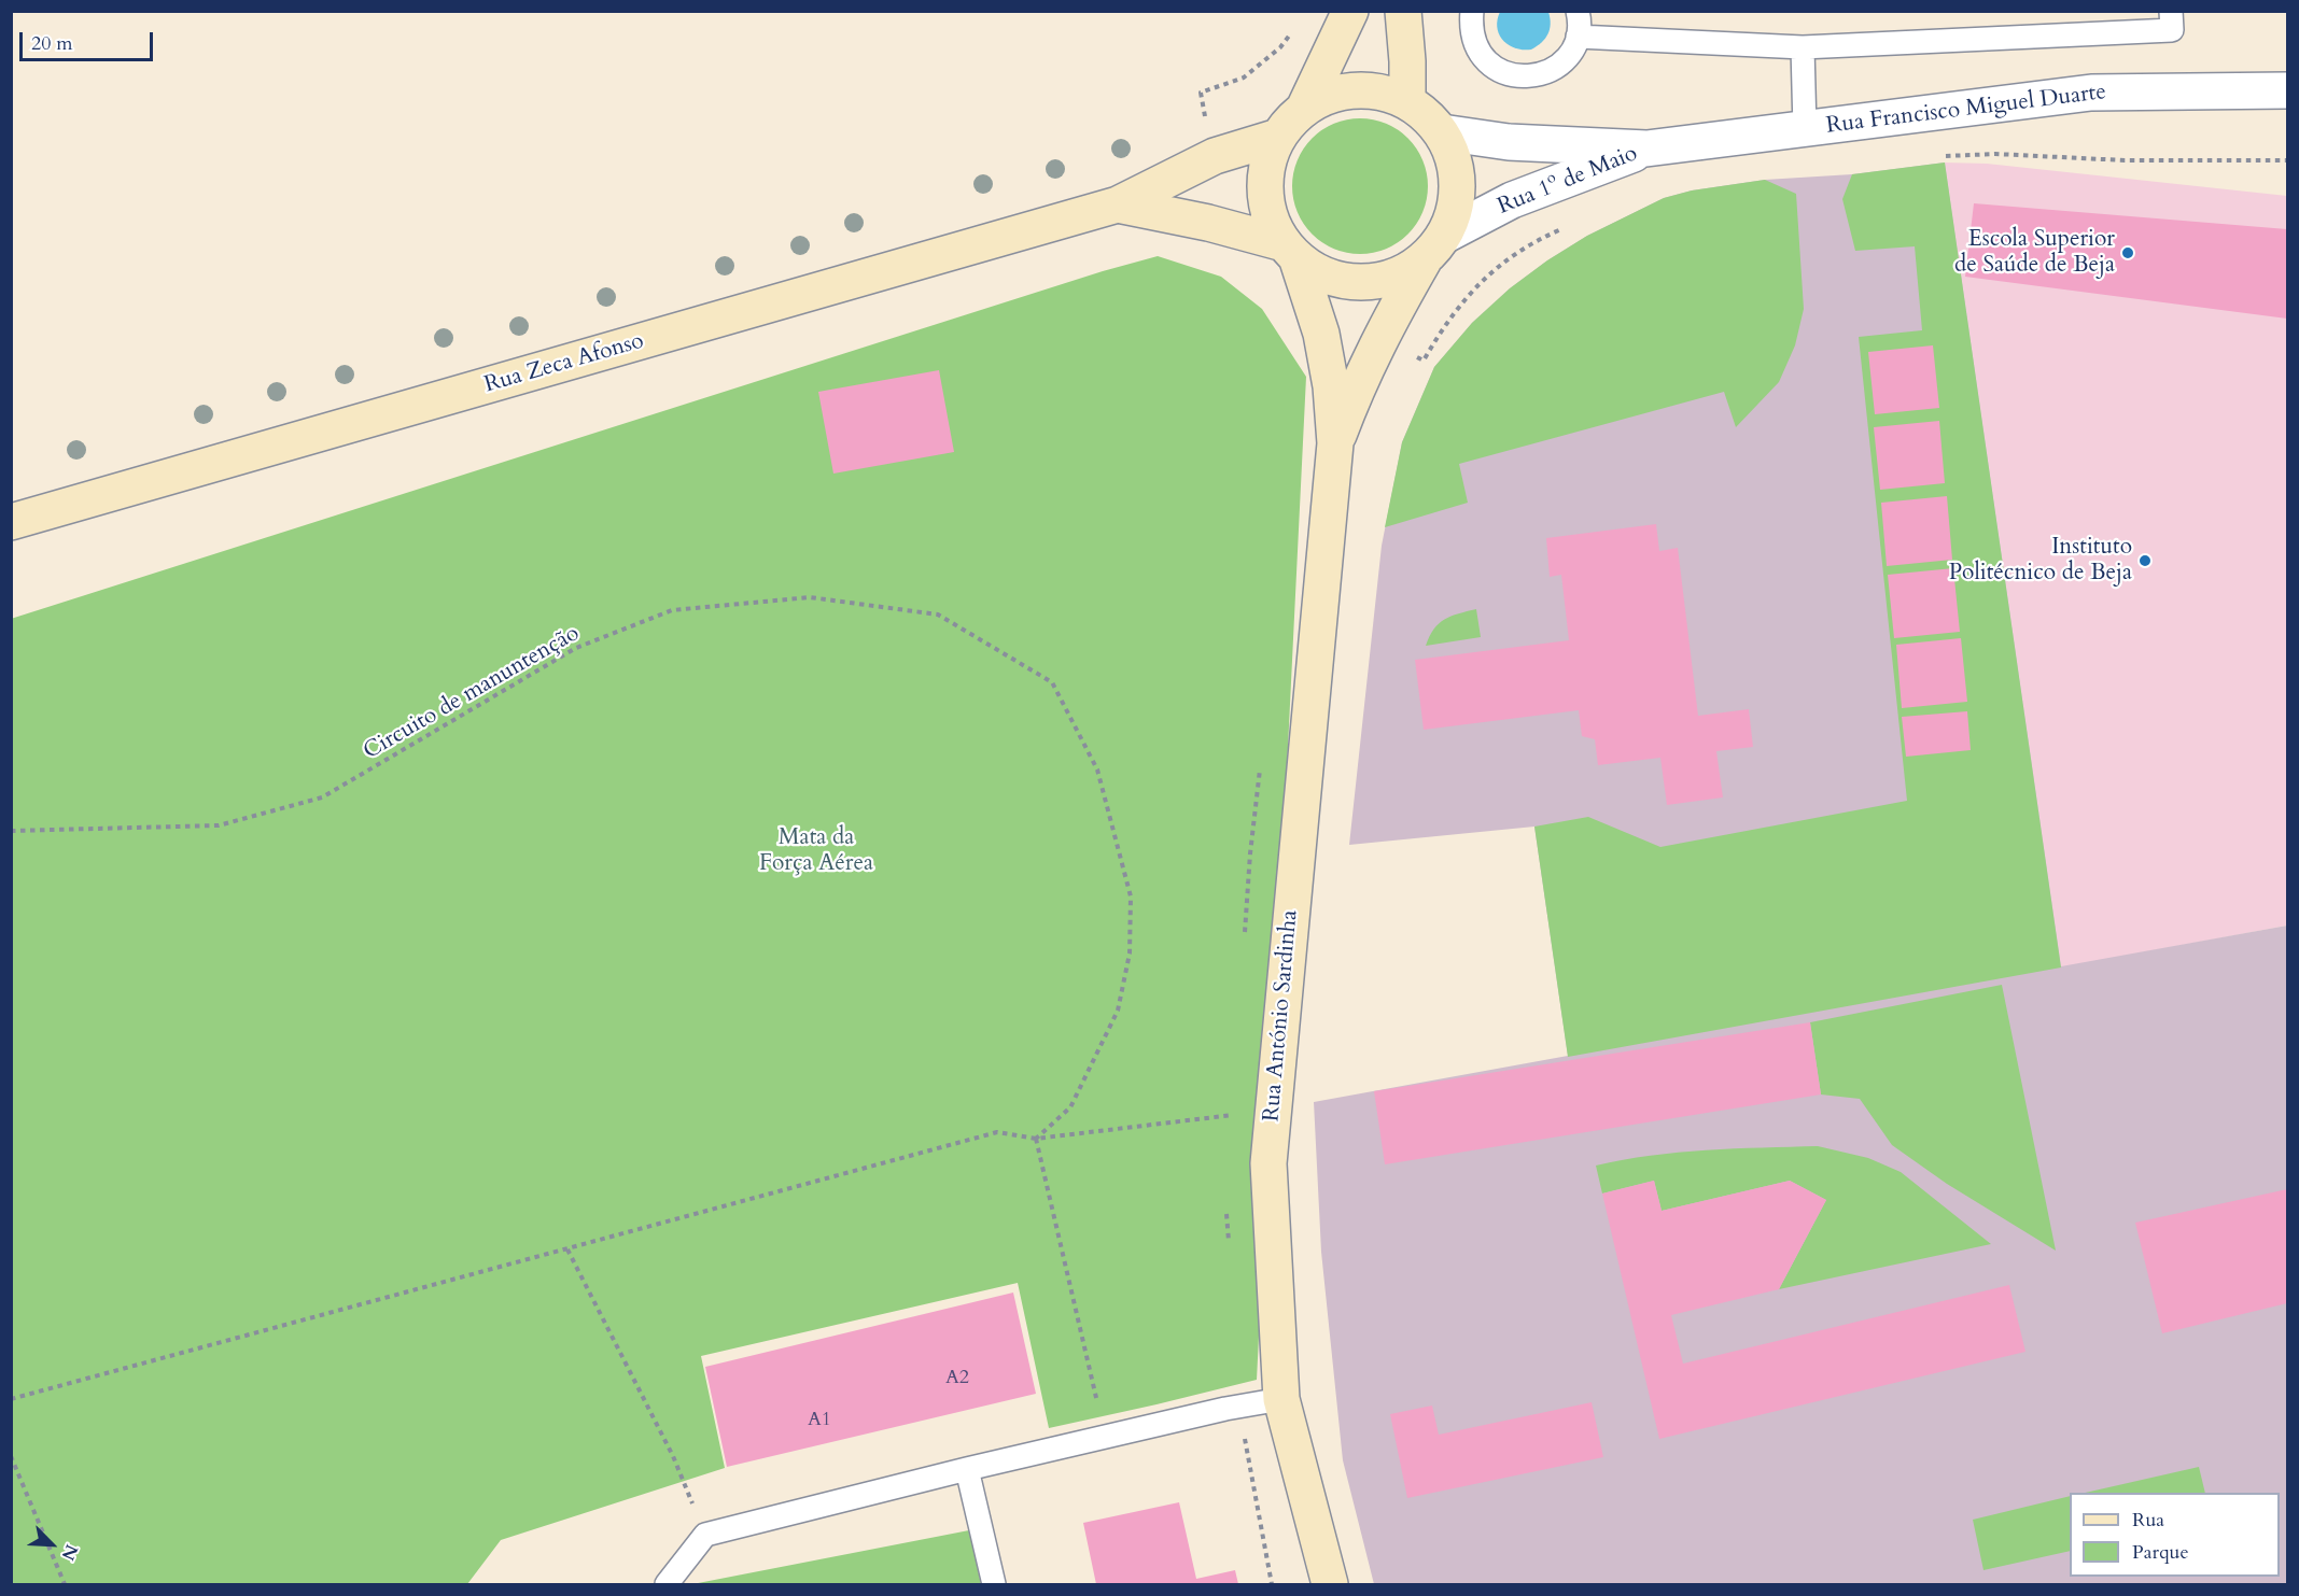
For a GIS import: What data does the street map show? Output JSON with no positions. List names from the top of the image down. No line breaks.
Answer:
{"streets":{"main road":["Rua Zeca Afonso","Rua António Sardinha"],"street":["Rua Francisco Miguel Duarte","Rua 1º de Maio"],"path":["Circuito de manuntenção"]},"crossings":[["Rua Francisco Miguel Duarte","Rua 1º de Maio"],["Rua 1º de Maio","Rua Zeca Afonso"],["Rua 1º de Maio","Rua António Sardinha"],["Rua Zeca Afonso","Rua António Sardinha"]],"parks":["Mata da Força Aérea"],"places":["Escola Superior de Saúde de Beja","Instituto Politécnico de Beja"],"house_numbers":["A2","A1"],"legend":["Rua","Parque"],"scale_bar":"20 m","north":"bottom right"}
